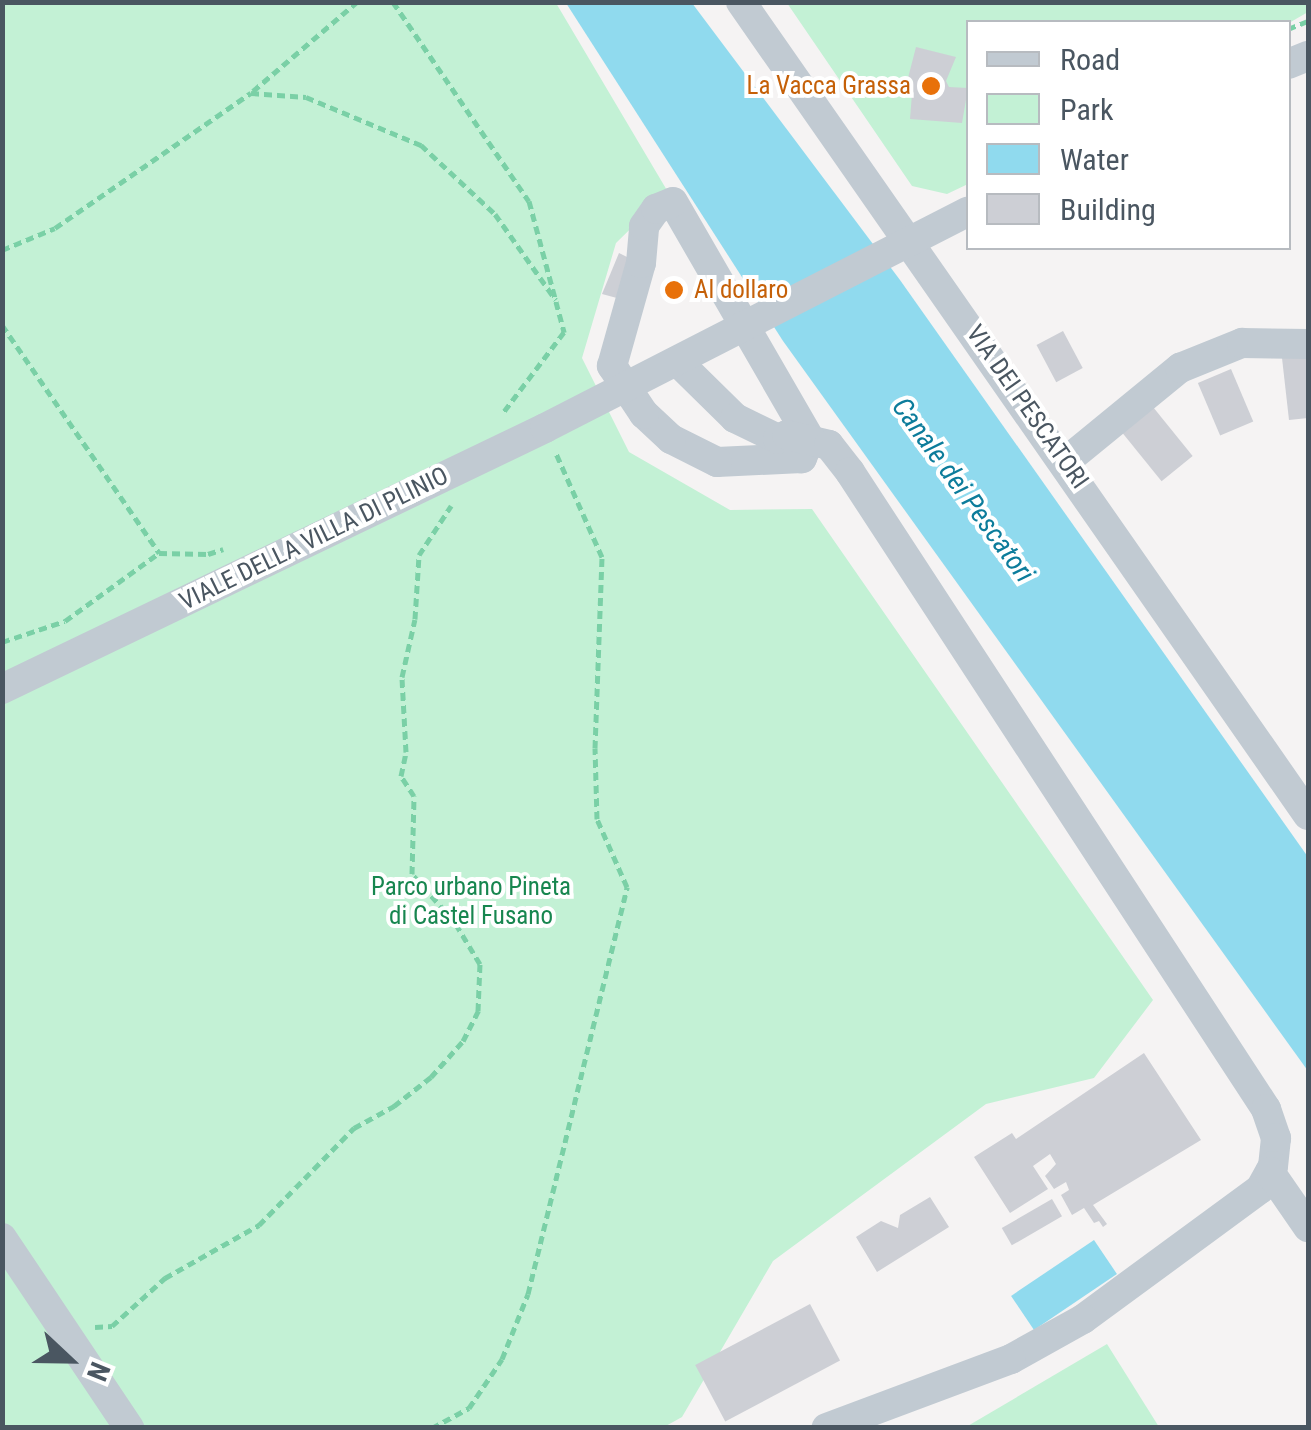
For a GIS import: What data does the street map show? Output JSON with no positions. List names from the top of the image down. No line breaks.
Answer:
{"streets":{"street":["VIA DEI PESCATORI","VIALE DELLA VILLA DI PLINIO"]},"crossings":[["VIA DEI PESCATORI","VIALE DELLA VILLA DI PLINIO"]],"water":["Canale dei Pescatori"],"parks":["Parco urbano Pineta di Castel Fusano"],"places":["La Vacca Grassa","Al dollaro"],"legend":["Road","Park","Water","Building"],"north":"right"}
